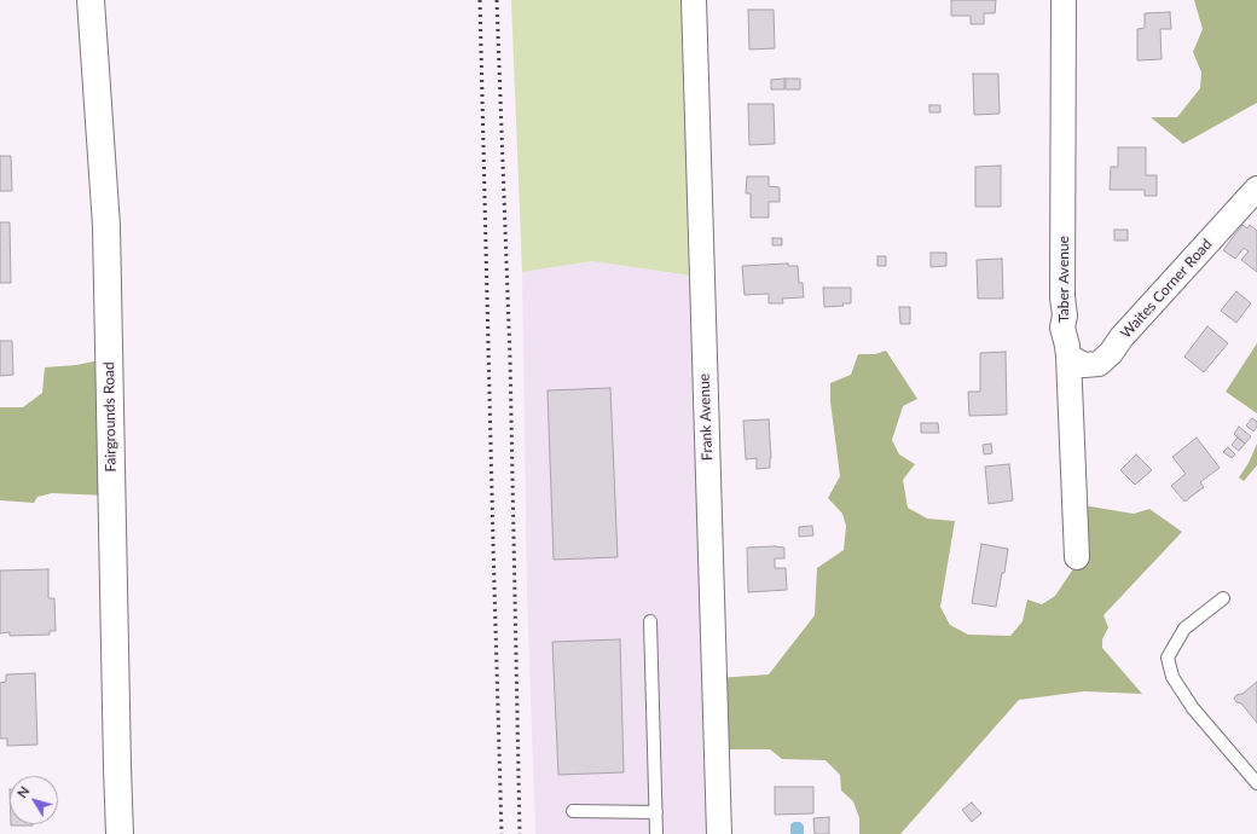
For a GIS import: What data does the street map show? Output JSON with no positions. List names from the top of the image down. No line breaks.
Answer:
{"streets":{"street":["Taber Avenue","Waites Corner Road","Fairgrounds Road","Frank Avenue"]},"crossings":[["Taber Avenue","Waites Corner Road"]],"north":"top left"}
